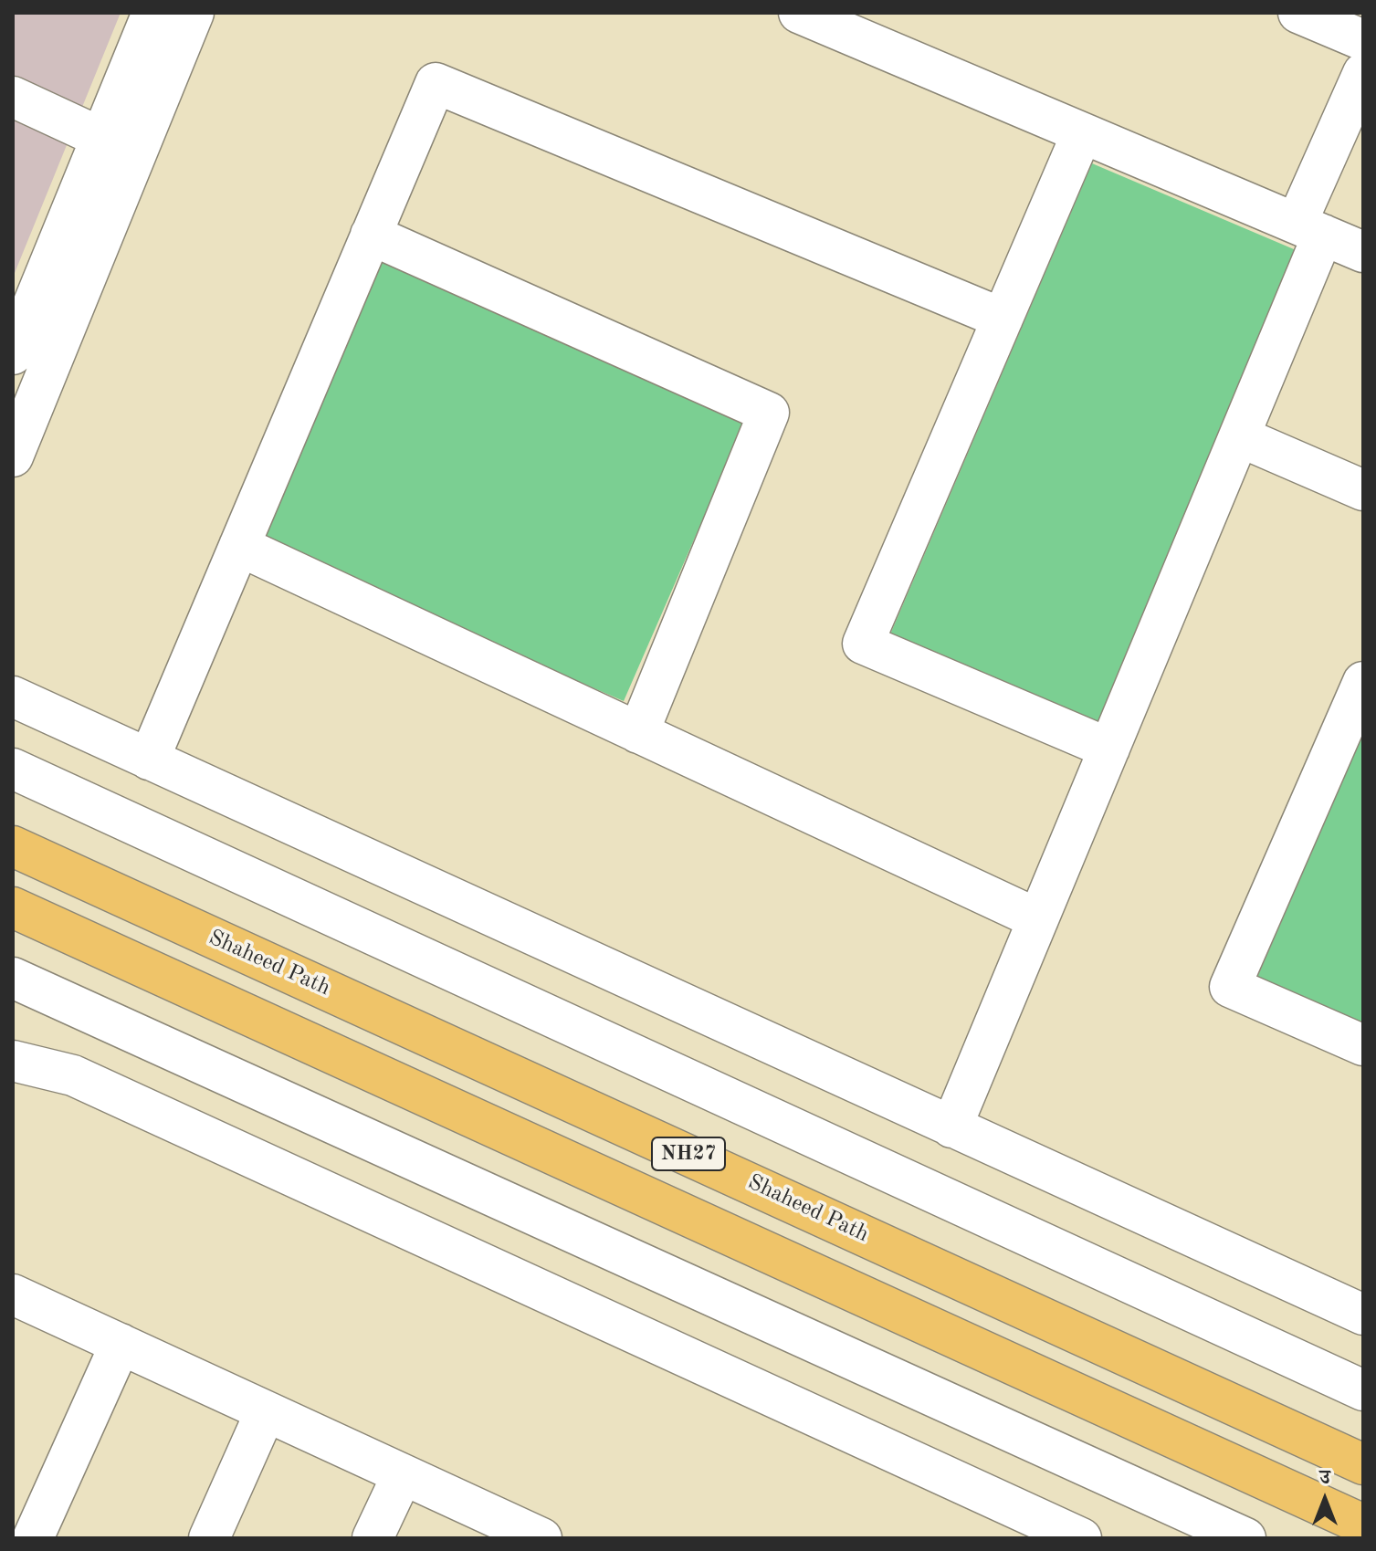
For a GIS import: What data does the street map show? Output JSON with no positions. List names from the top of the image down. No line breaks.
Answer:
{"streets":{"highway":["Shaheed Path","NH27"]},"north":"top"}
